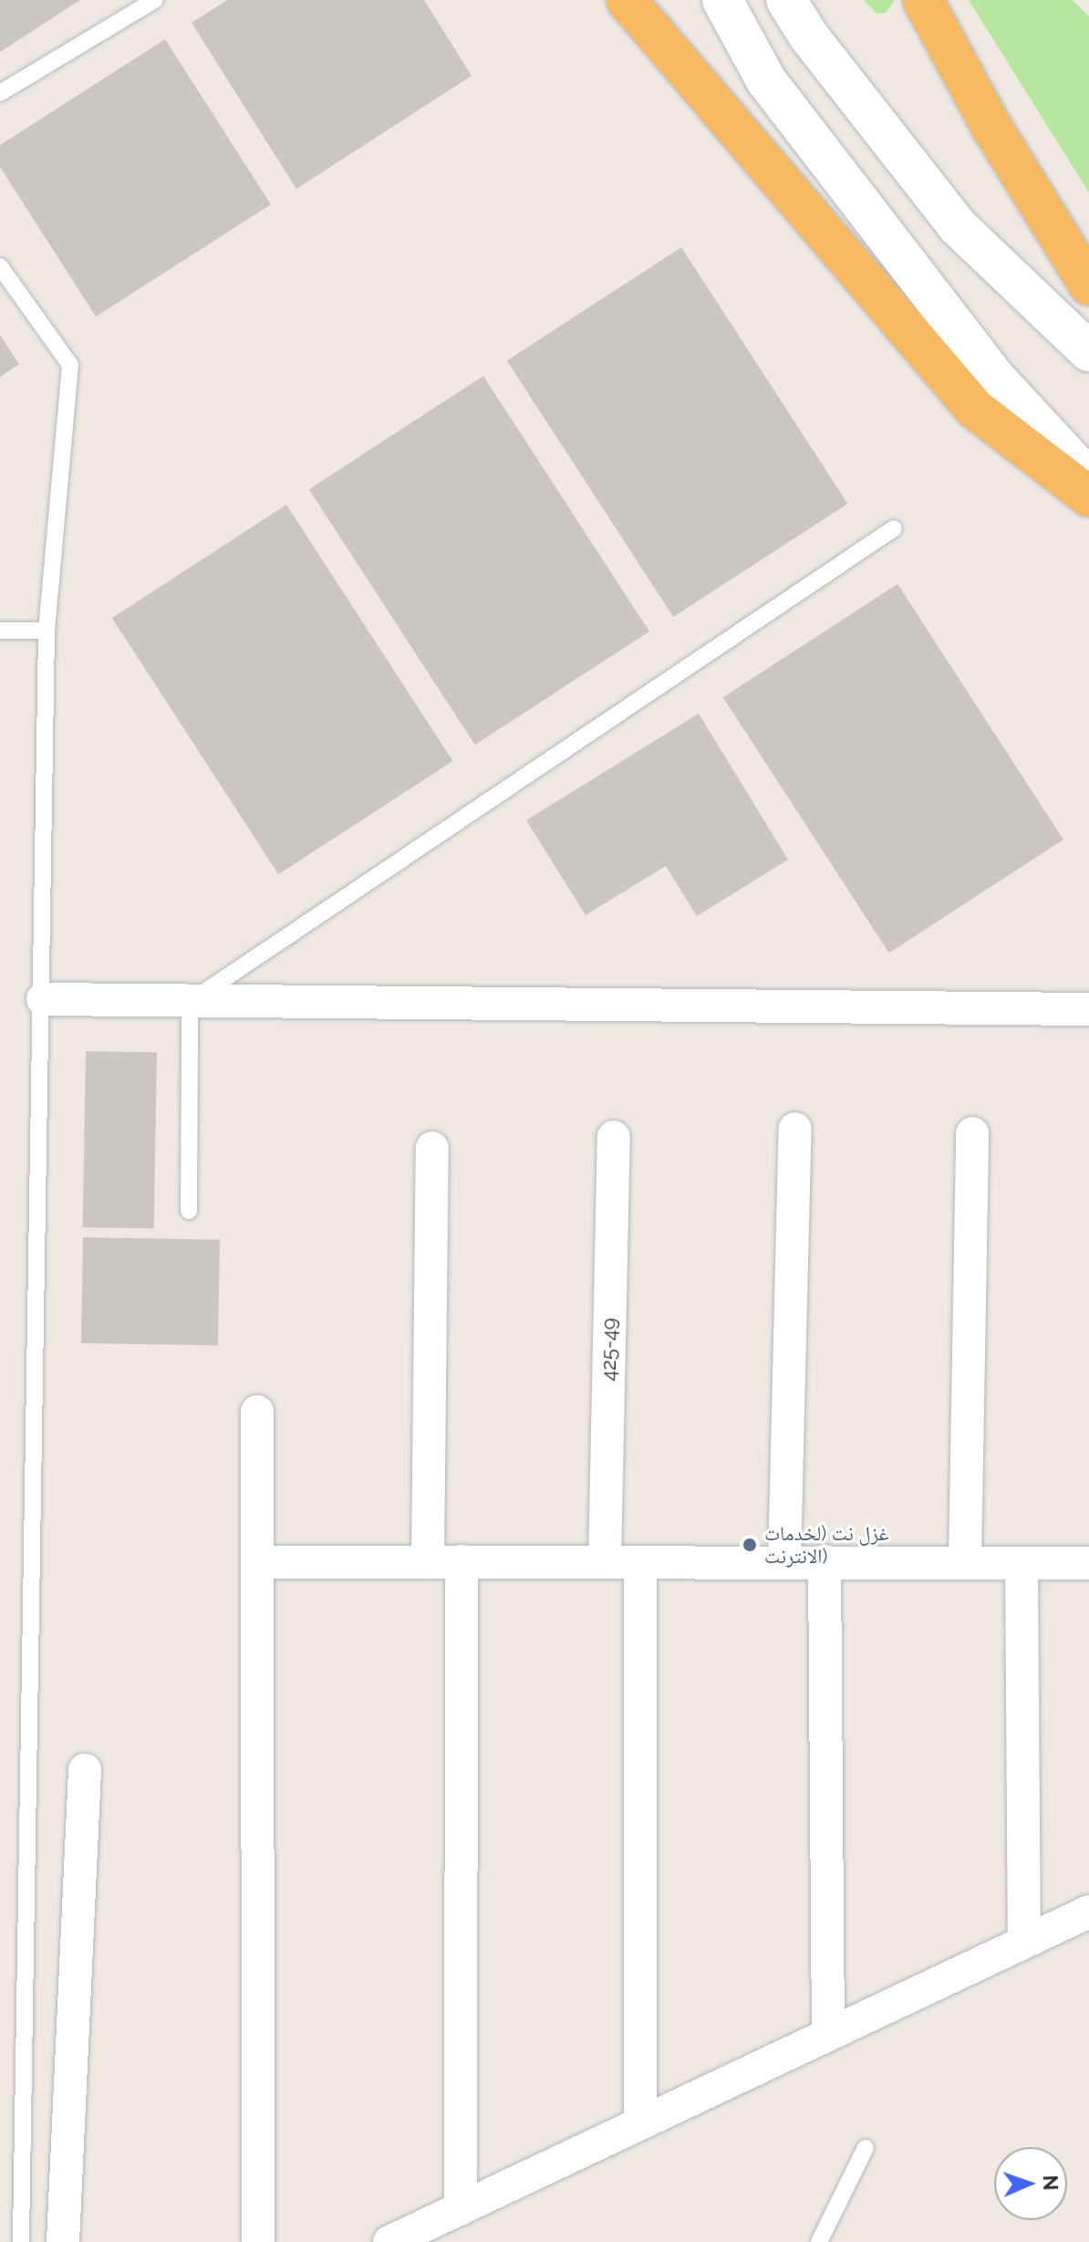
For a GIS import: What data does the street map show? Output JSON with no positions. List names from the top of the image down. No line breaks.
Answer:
{"streets":{"street":["425-49"]},"places":["غزل نت (لخدمات الانترنت)"],"north":"right"}
